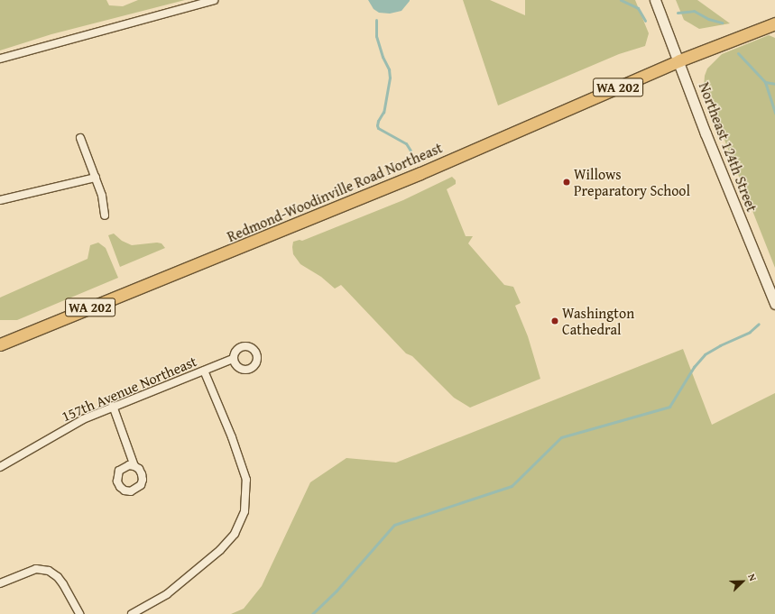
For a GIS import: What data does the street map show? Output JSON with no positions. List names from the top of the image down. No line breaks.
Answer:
{"streets":{"main road":["WA 202","Redmond-Woodinville Road Northeast"],"street":["Northeast 124th Street","157th Avenue Northeast"]},"crossings":[["WA 202","Northeast 124th Street"],["WA 202","Redmond-Woodinville Road Northeast"],["Northeast 124th Street","Redmond-Woodinville Road Northeast"]],"places":["Willows Preparatory School","Washington Cathedral"],"north":"top right"}
